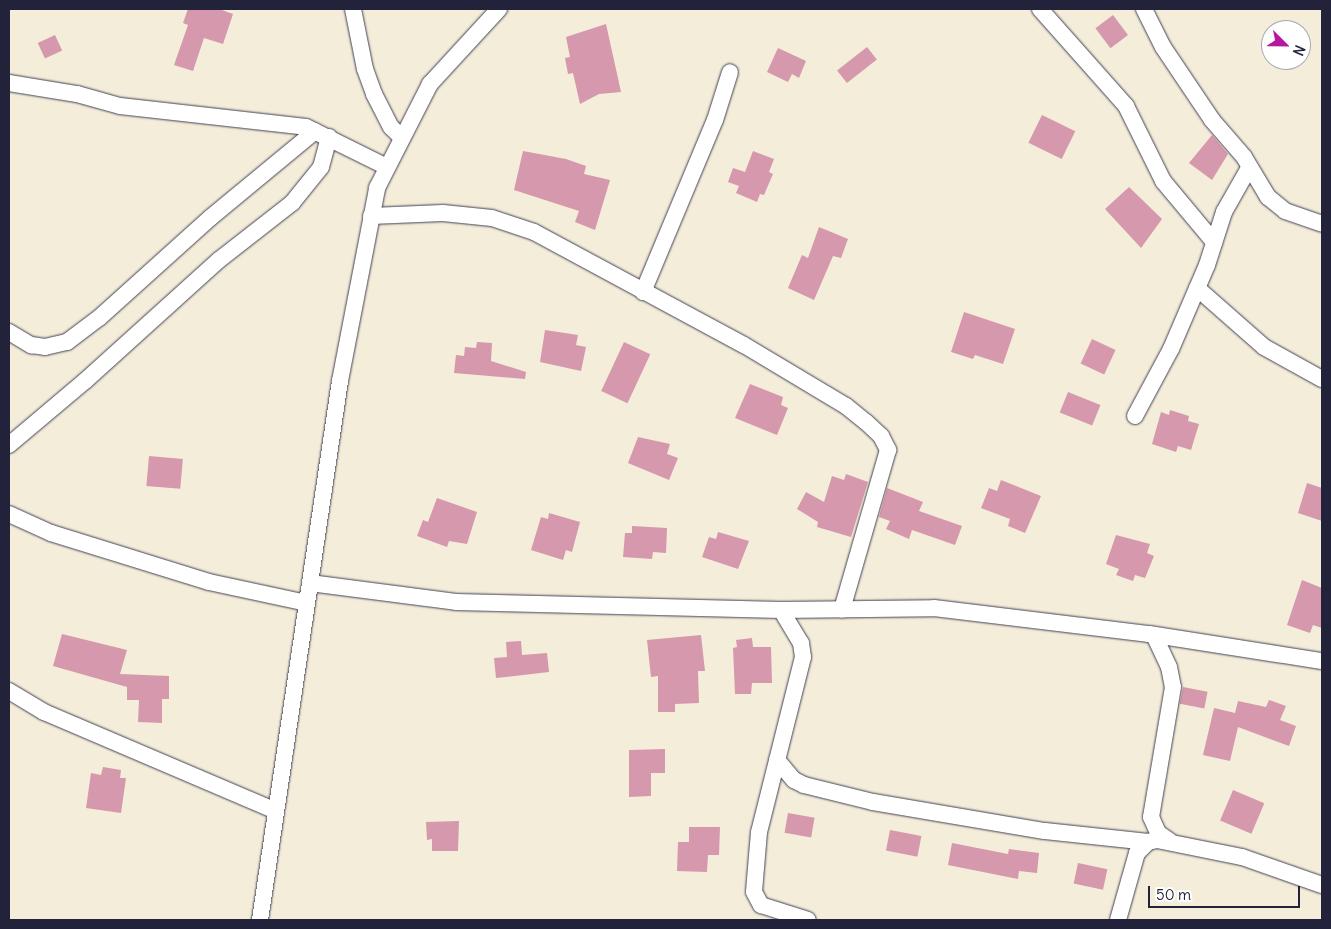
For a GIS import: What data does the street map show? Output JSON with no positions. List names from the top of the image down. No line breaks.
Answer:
{"scale_bar":"50 m","north":"bottom right"}
